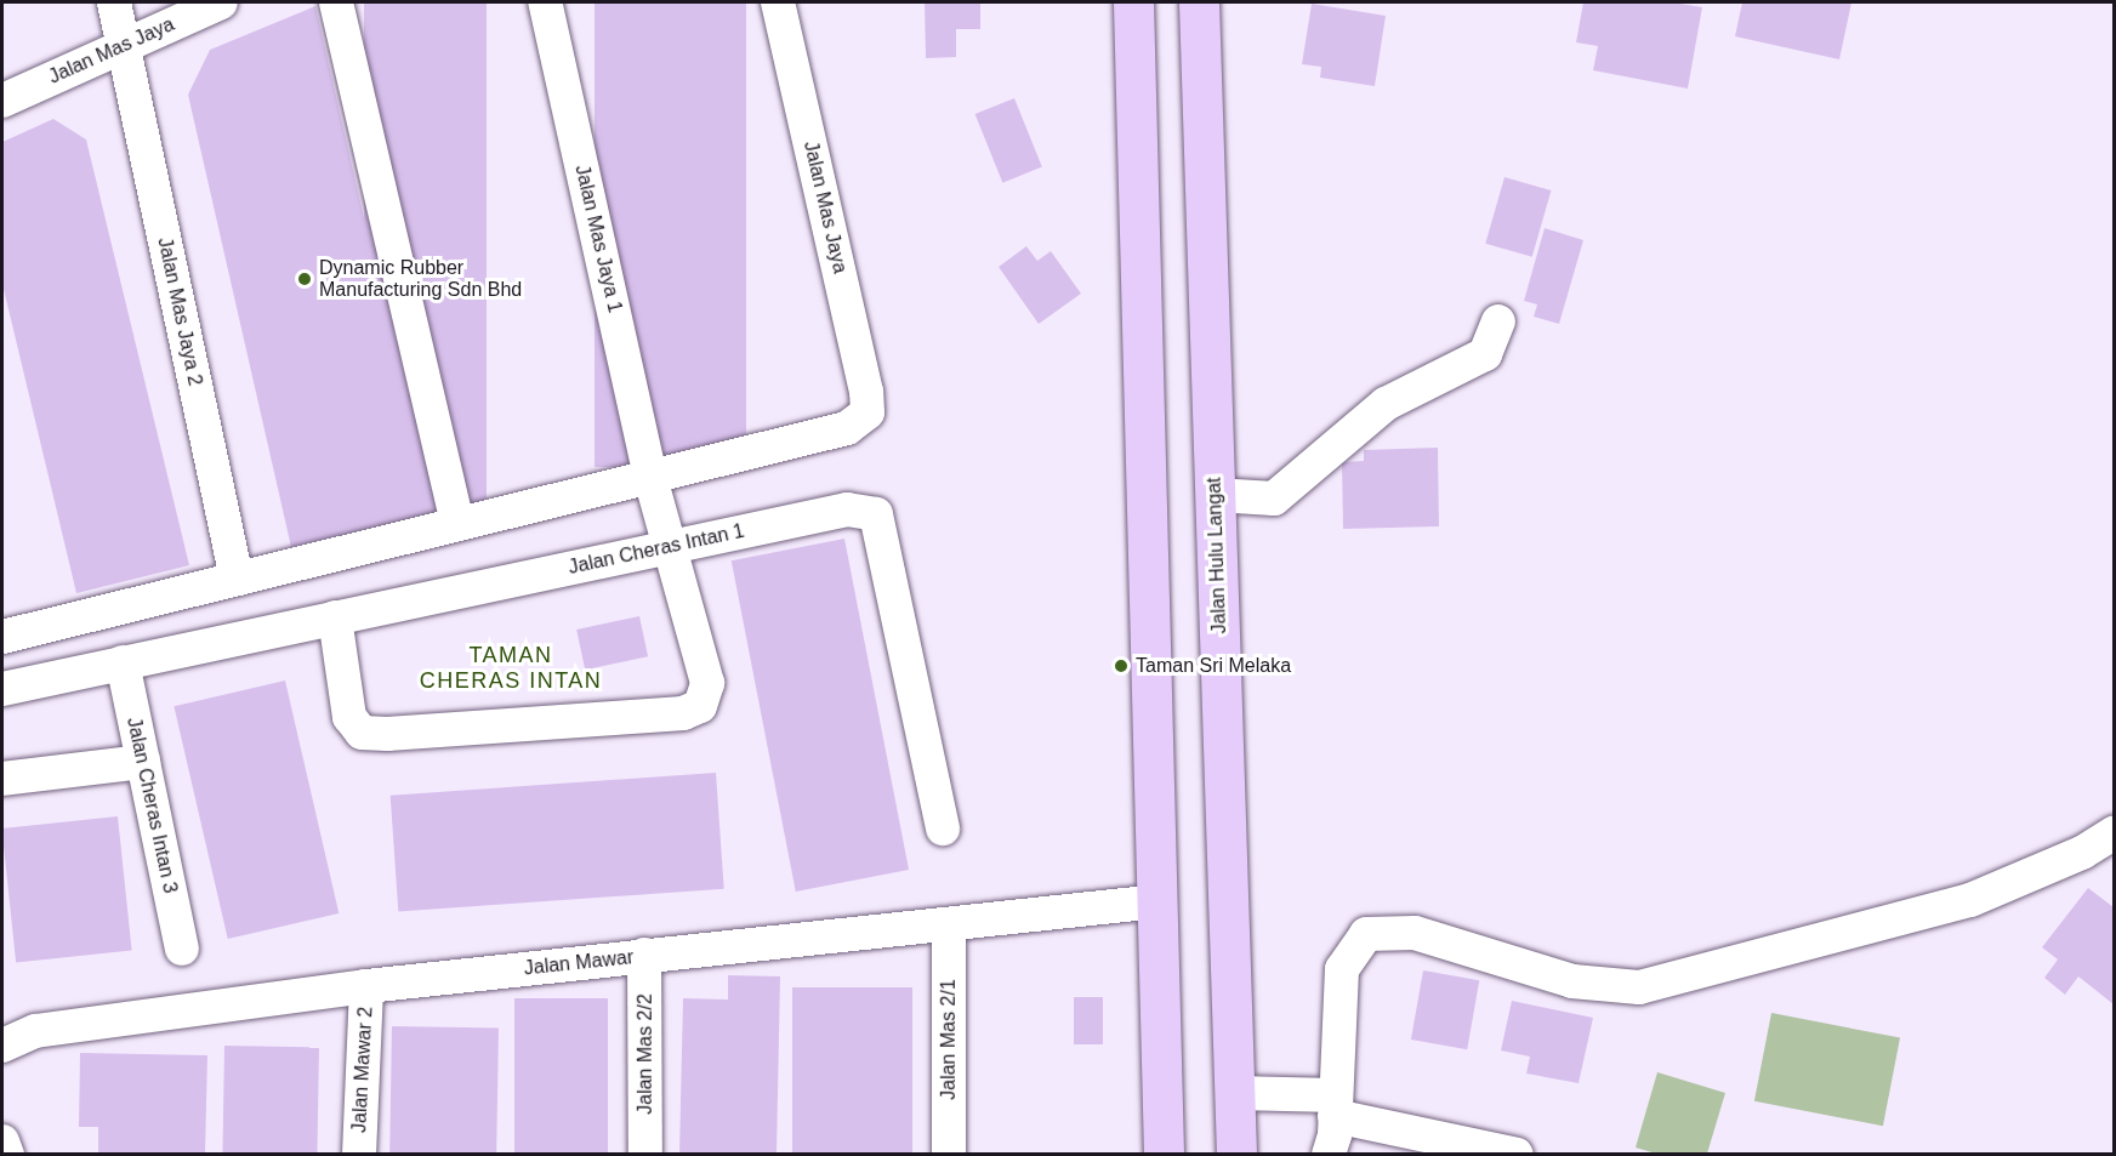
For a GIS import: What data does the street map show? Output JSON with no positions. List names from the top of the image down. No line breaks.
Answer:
{"streets":{"main road":["Jalan Hulu Langat"],"street":["Jalan Mas Jaya","Jalan Mas Jaya 1","Jalan Mas Jaya 2","Jalan Cheras Intan 1","Jalan Cheras Intan 3","Jalan Mawar","Jalan Mas 2/1","Jalan Mas 2/2","Jalan Mawar 2"]},"crossings":[["Jalan Mas Jaya","Jalan Mas Jaya 1"],["Jalan Mas Jaya","Jalan Mas Jaya 2"],["Jalan Mas Jaya 1","Jalan Cheras Intan 1"],["Jalan Cheras Intan 1","Jalan Cheras Intan 3"],["Jalan Mawar","Jalan Mas 2/1"],["Jalan Mawar","Jalan Mas 2/2"],["Jalan Mawar","Jalan Mawar 2"]],"districts":["TAMAN CHERAS INTAN"],"places":["Dynamic Rubber Manufacturing Sdn Bhd","Taman Sri Melaka"]}
